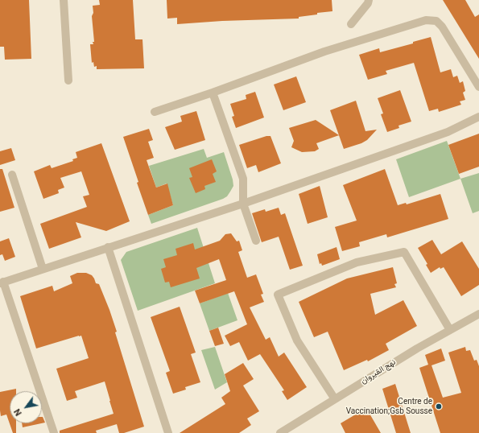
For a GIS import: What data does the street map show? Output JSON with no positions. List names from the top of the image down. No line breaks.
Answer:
{"streets":{"street":["نهج القيروان"]},"places":["Centre de Vaccination;Gsb Sousse"],"north":"bottom left"}
